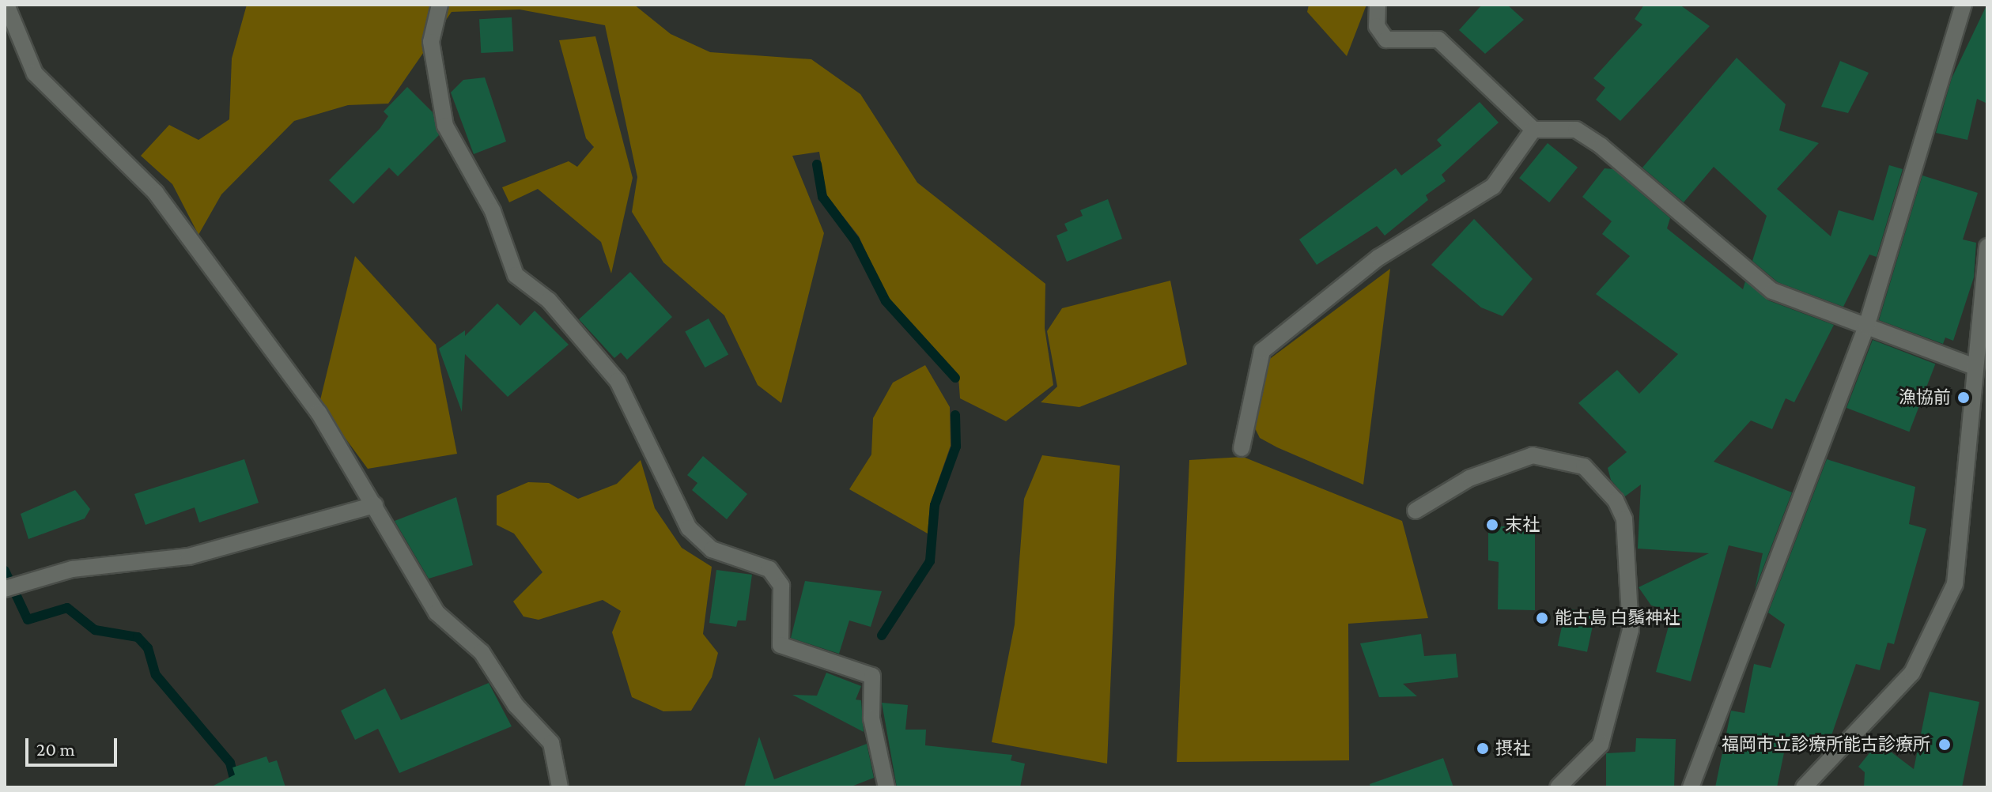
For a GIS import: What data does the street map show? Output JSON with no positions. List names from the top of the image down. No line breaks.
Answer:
{"places":["漁協前","末社","能古島 白鬚神社","福岡市立診療所能古診療所","摂社"],"scale_bar":"20 m"}
